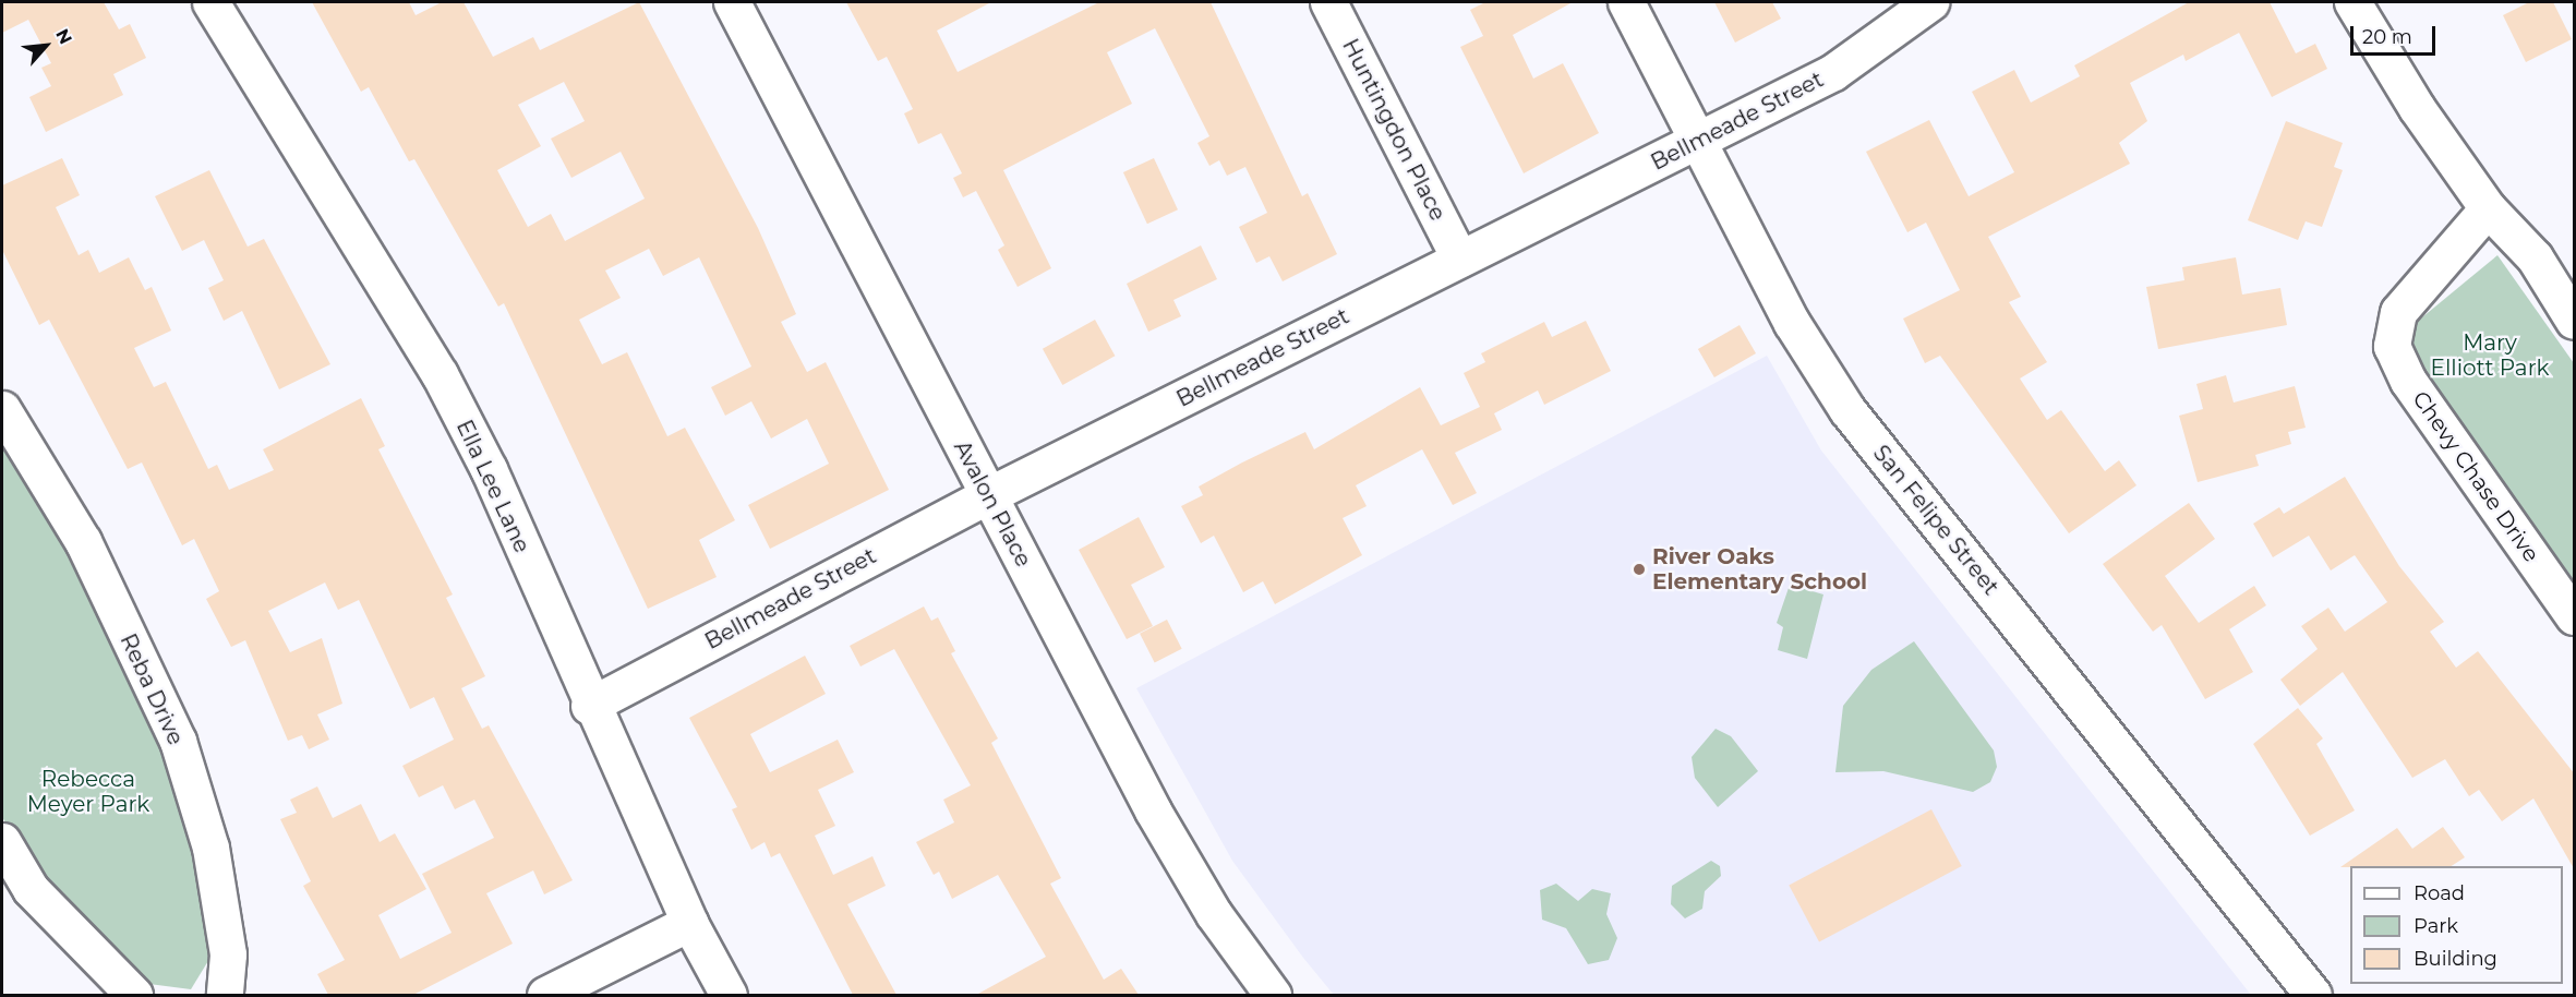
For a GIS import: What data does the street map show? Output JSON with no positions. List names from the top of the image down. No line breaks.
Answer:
{"streets":{"street":["Bellmeade Street","Huntingdon Place","Chevy Chase Drive","Ella Lee Lane","Avalon Place","San Felipe Street","Reba Drive"]},"crossings":[["Bellmeade Street","Huntingdon Place"],["Bellmeade Street","Ella Lee Lane"],["Bellmeade Street","Avalon Place"],["Bellmeade Street","San Felipe Street"]],"parks":["Mary Elliott Park","Rebecca Meyer Park"],"places":["River Oaks Elementary School"],"legend":["Road","Park","Building"],"scale_bar":"20 m","north":"top right"}
